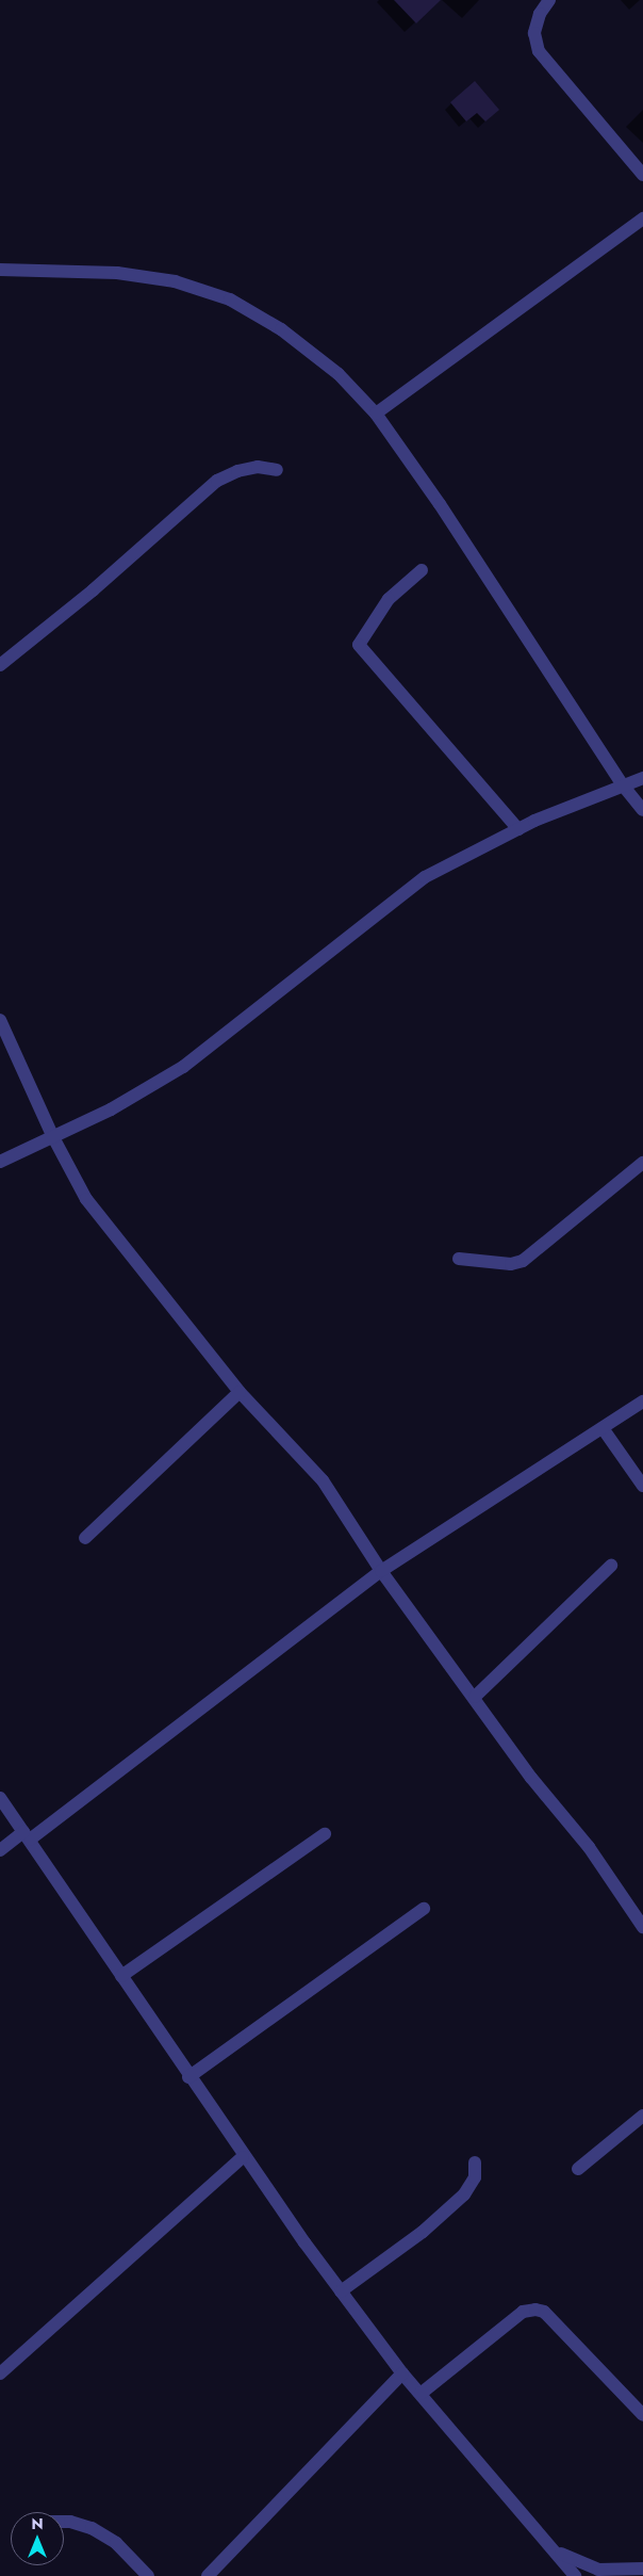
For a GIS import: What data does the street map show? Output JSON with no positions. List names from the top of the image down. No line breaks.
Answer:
{"north":"top"}
